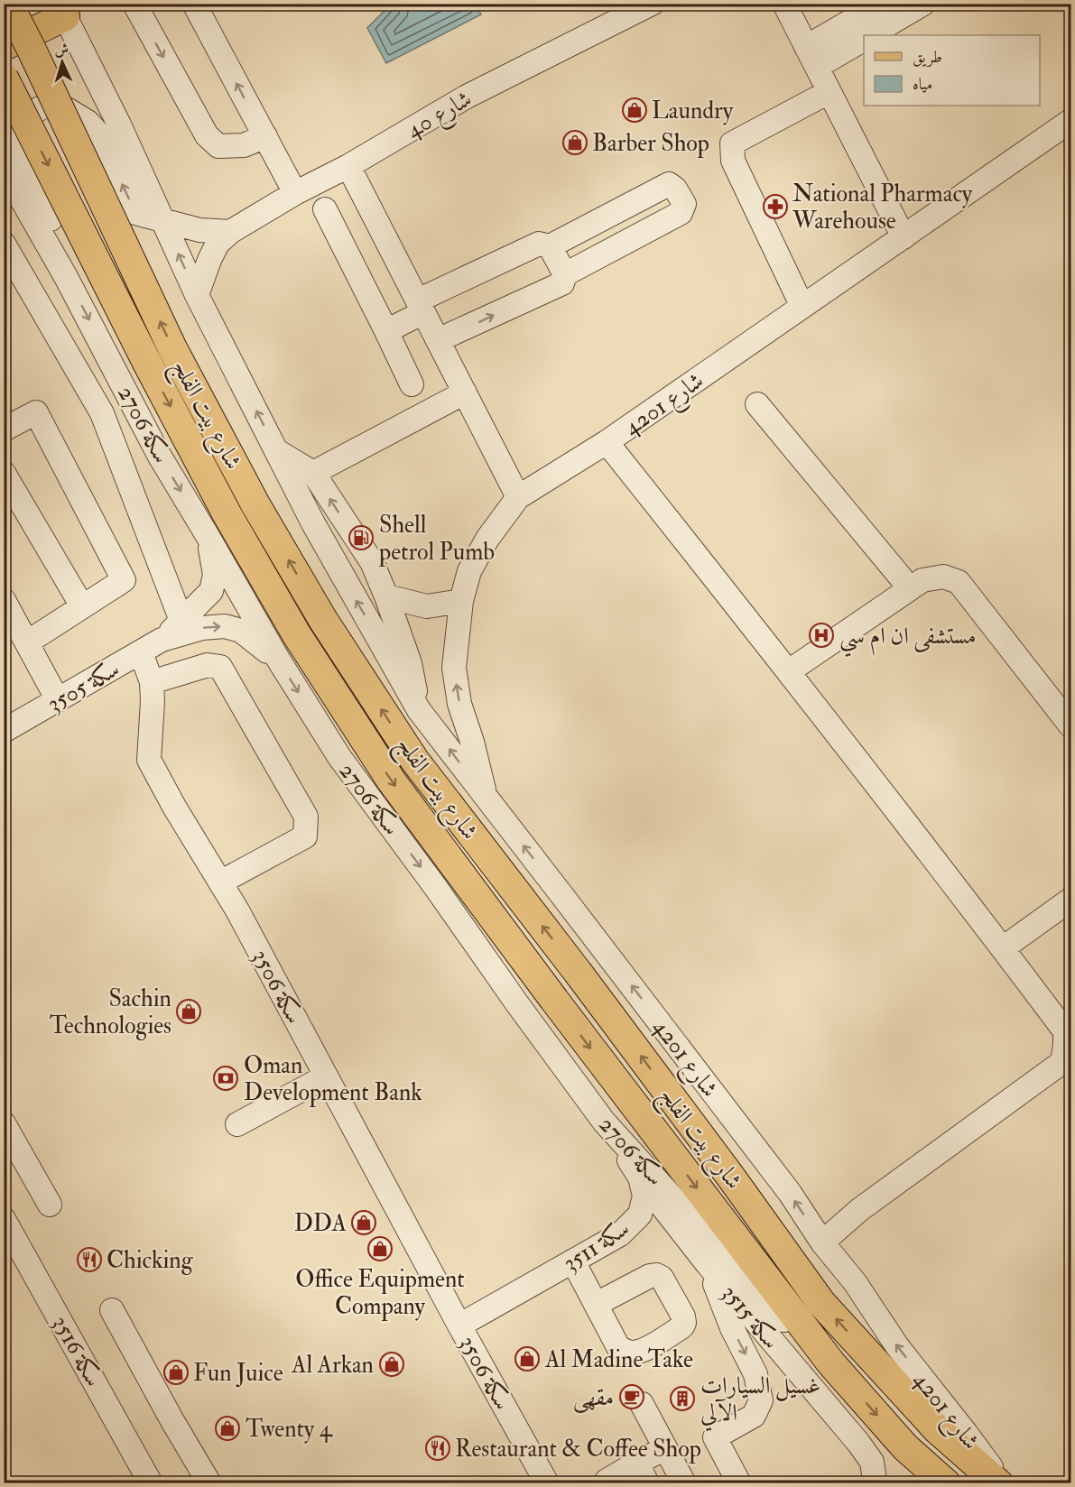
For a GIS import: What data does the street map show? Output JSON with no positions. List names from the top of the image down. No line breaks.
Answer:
{"streets":{"main road":["شارع بيت الفلج"],"street":["40 شارع","شارع 4201","سكة 2706","سكة 3505","سكة 3506","سكة 3511","سكة 3515","سكة 3516"]},"crossings":[["شارع 4201","شارع بيت الفلج"],["شارع بيت الفلج","سكة 2706"],["سكة 2706","سكة 3505"],["سكة 2706","سكة 3511"],["سكة 3505","سكة 3506"],["سكة 3506","سكة 3511"],["سكة 3511","سكة 3515"]],"places":{"shop":["Laundry","Barber Shop","Sachin Technologies","DDA","Office Equipment Company","Al Madine Take","Al Arkan","Fun Juice","Twenty 4"],"pharmacy":["National Pharmacy Warehouse"],"fuel station":["Shell petrol Pumb"],"hospital":["مستشفى ان ام سي"],"bank":["Oman Development Bank"],"restaurant":["Chicking","Restaurant & Coffee Shop"],"cafe":["مقهى"],"building":["غسيل السيارات الآلي"]},"legend":["طريق","مياه"],"north":"top"}
